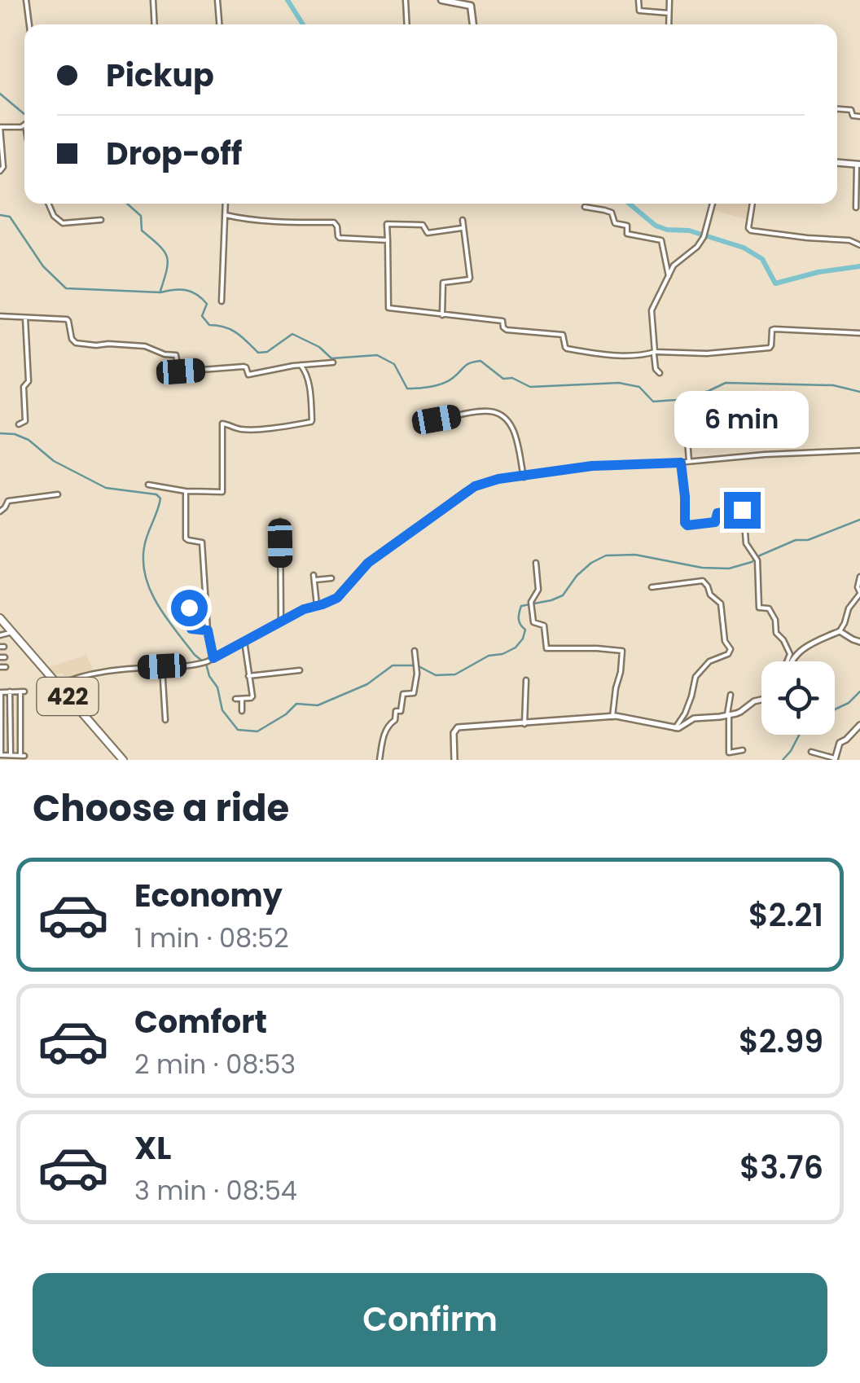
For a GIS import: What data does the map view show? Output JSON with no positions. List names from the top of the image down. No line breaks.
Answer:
{"streets":{"main road":["422"]},"page":{"banner":["Pickup","Drop-off"],"bubble":"6 min","heading":"Choose a ride","list":[{"name":"Economy","note":"1 min · 08:52","value":"$2.21"},{"name":"Comfort","note":"2 min · 08:53","value":"$2.99"},{"name":"XL","note":"3 min · 08:54","value":"$3.76"}],"buttons":"Confirm"}}
